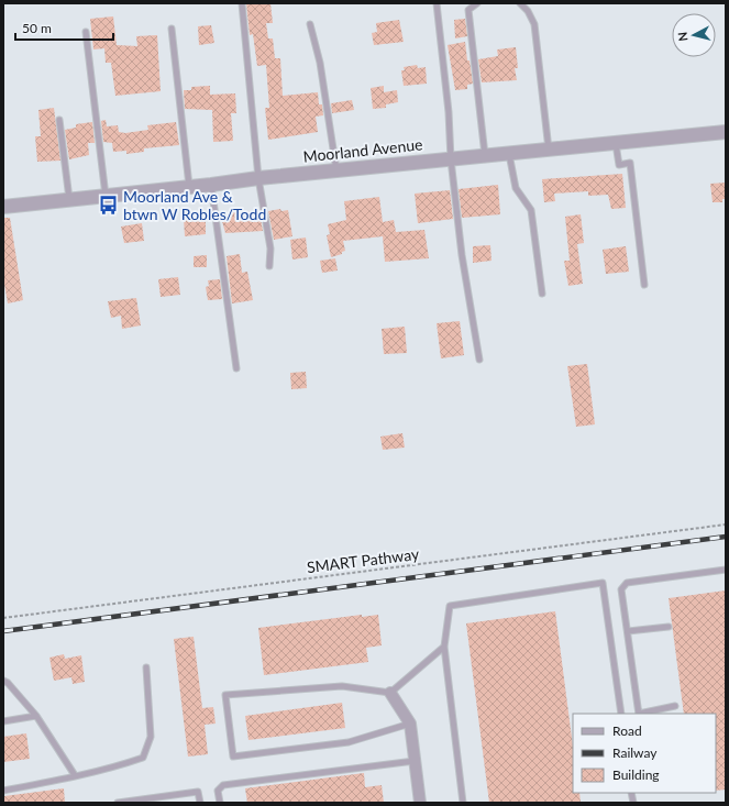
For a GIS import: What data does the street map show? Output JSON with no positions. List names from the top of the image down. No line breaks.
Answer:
{"streets":{"street":["Moorland Avenue"],"path":["SMART Pathway"]},"places":{"bus stop":["Moorland Ave & btwn W Robles/Todd"]},"legend":["Road","Railway","Building"],"scale_bar":"50 m","north":"left"}
